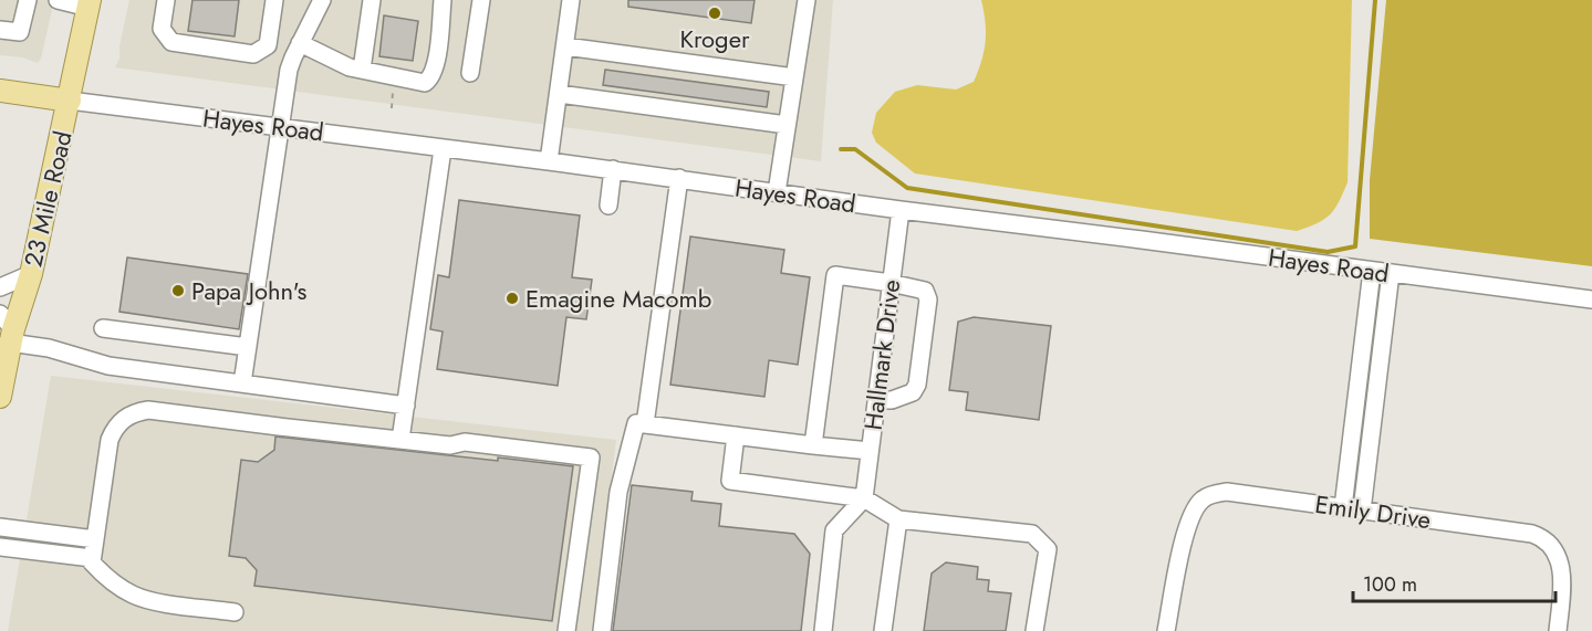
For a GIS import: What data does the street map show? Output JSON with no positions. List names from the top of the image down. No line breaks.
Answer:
{"streets":{"main road":["Hayes Road","23 Mile Road"],"street":["Hallmark Drive","Emily Drive"]},"crossings":[["Hayes Road","23 Mile Road"],["Hayes Road","Hallmark Drive"]],"places":["Kroger","Papa John's","Emagine Macomb"],"scale_bar":"100 m"}
